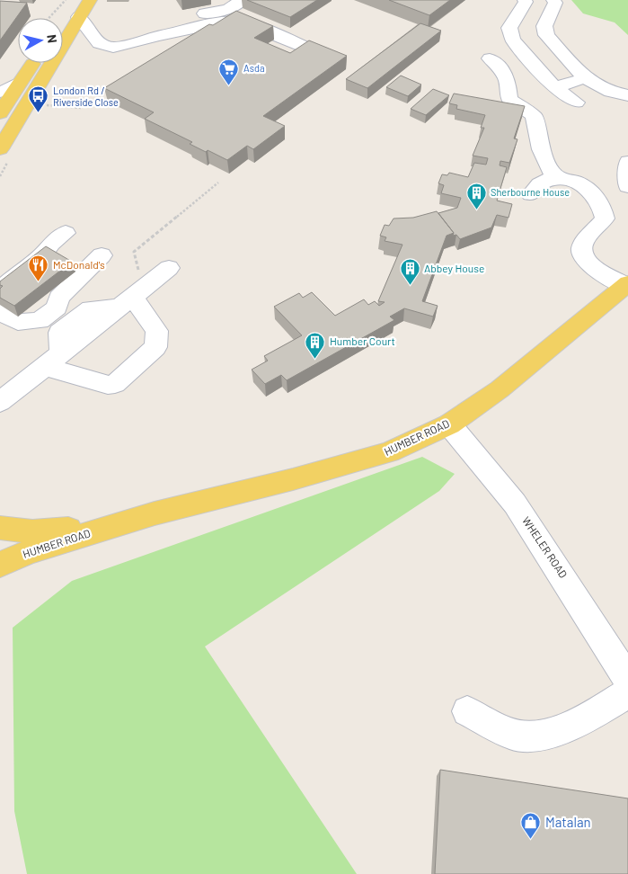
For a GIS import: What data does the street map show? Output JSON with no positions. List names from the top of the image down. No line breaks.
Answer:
{"streets":{"main road":["HUMBER ROAD"],"street":["WHELER ROAD"]},"crossings":[["HUMBER ROAD","WHELER ROAD"]],"places":{"supermarket":["Asda"],"bus stop":["London Rd / Riverside Close"],"building":["Sherbourne House","Abbey House","Humber Court"],"restaurant":["McDonald's"],"shop":["Matalan"]},"north":"right"}
